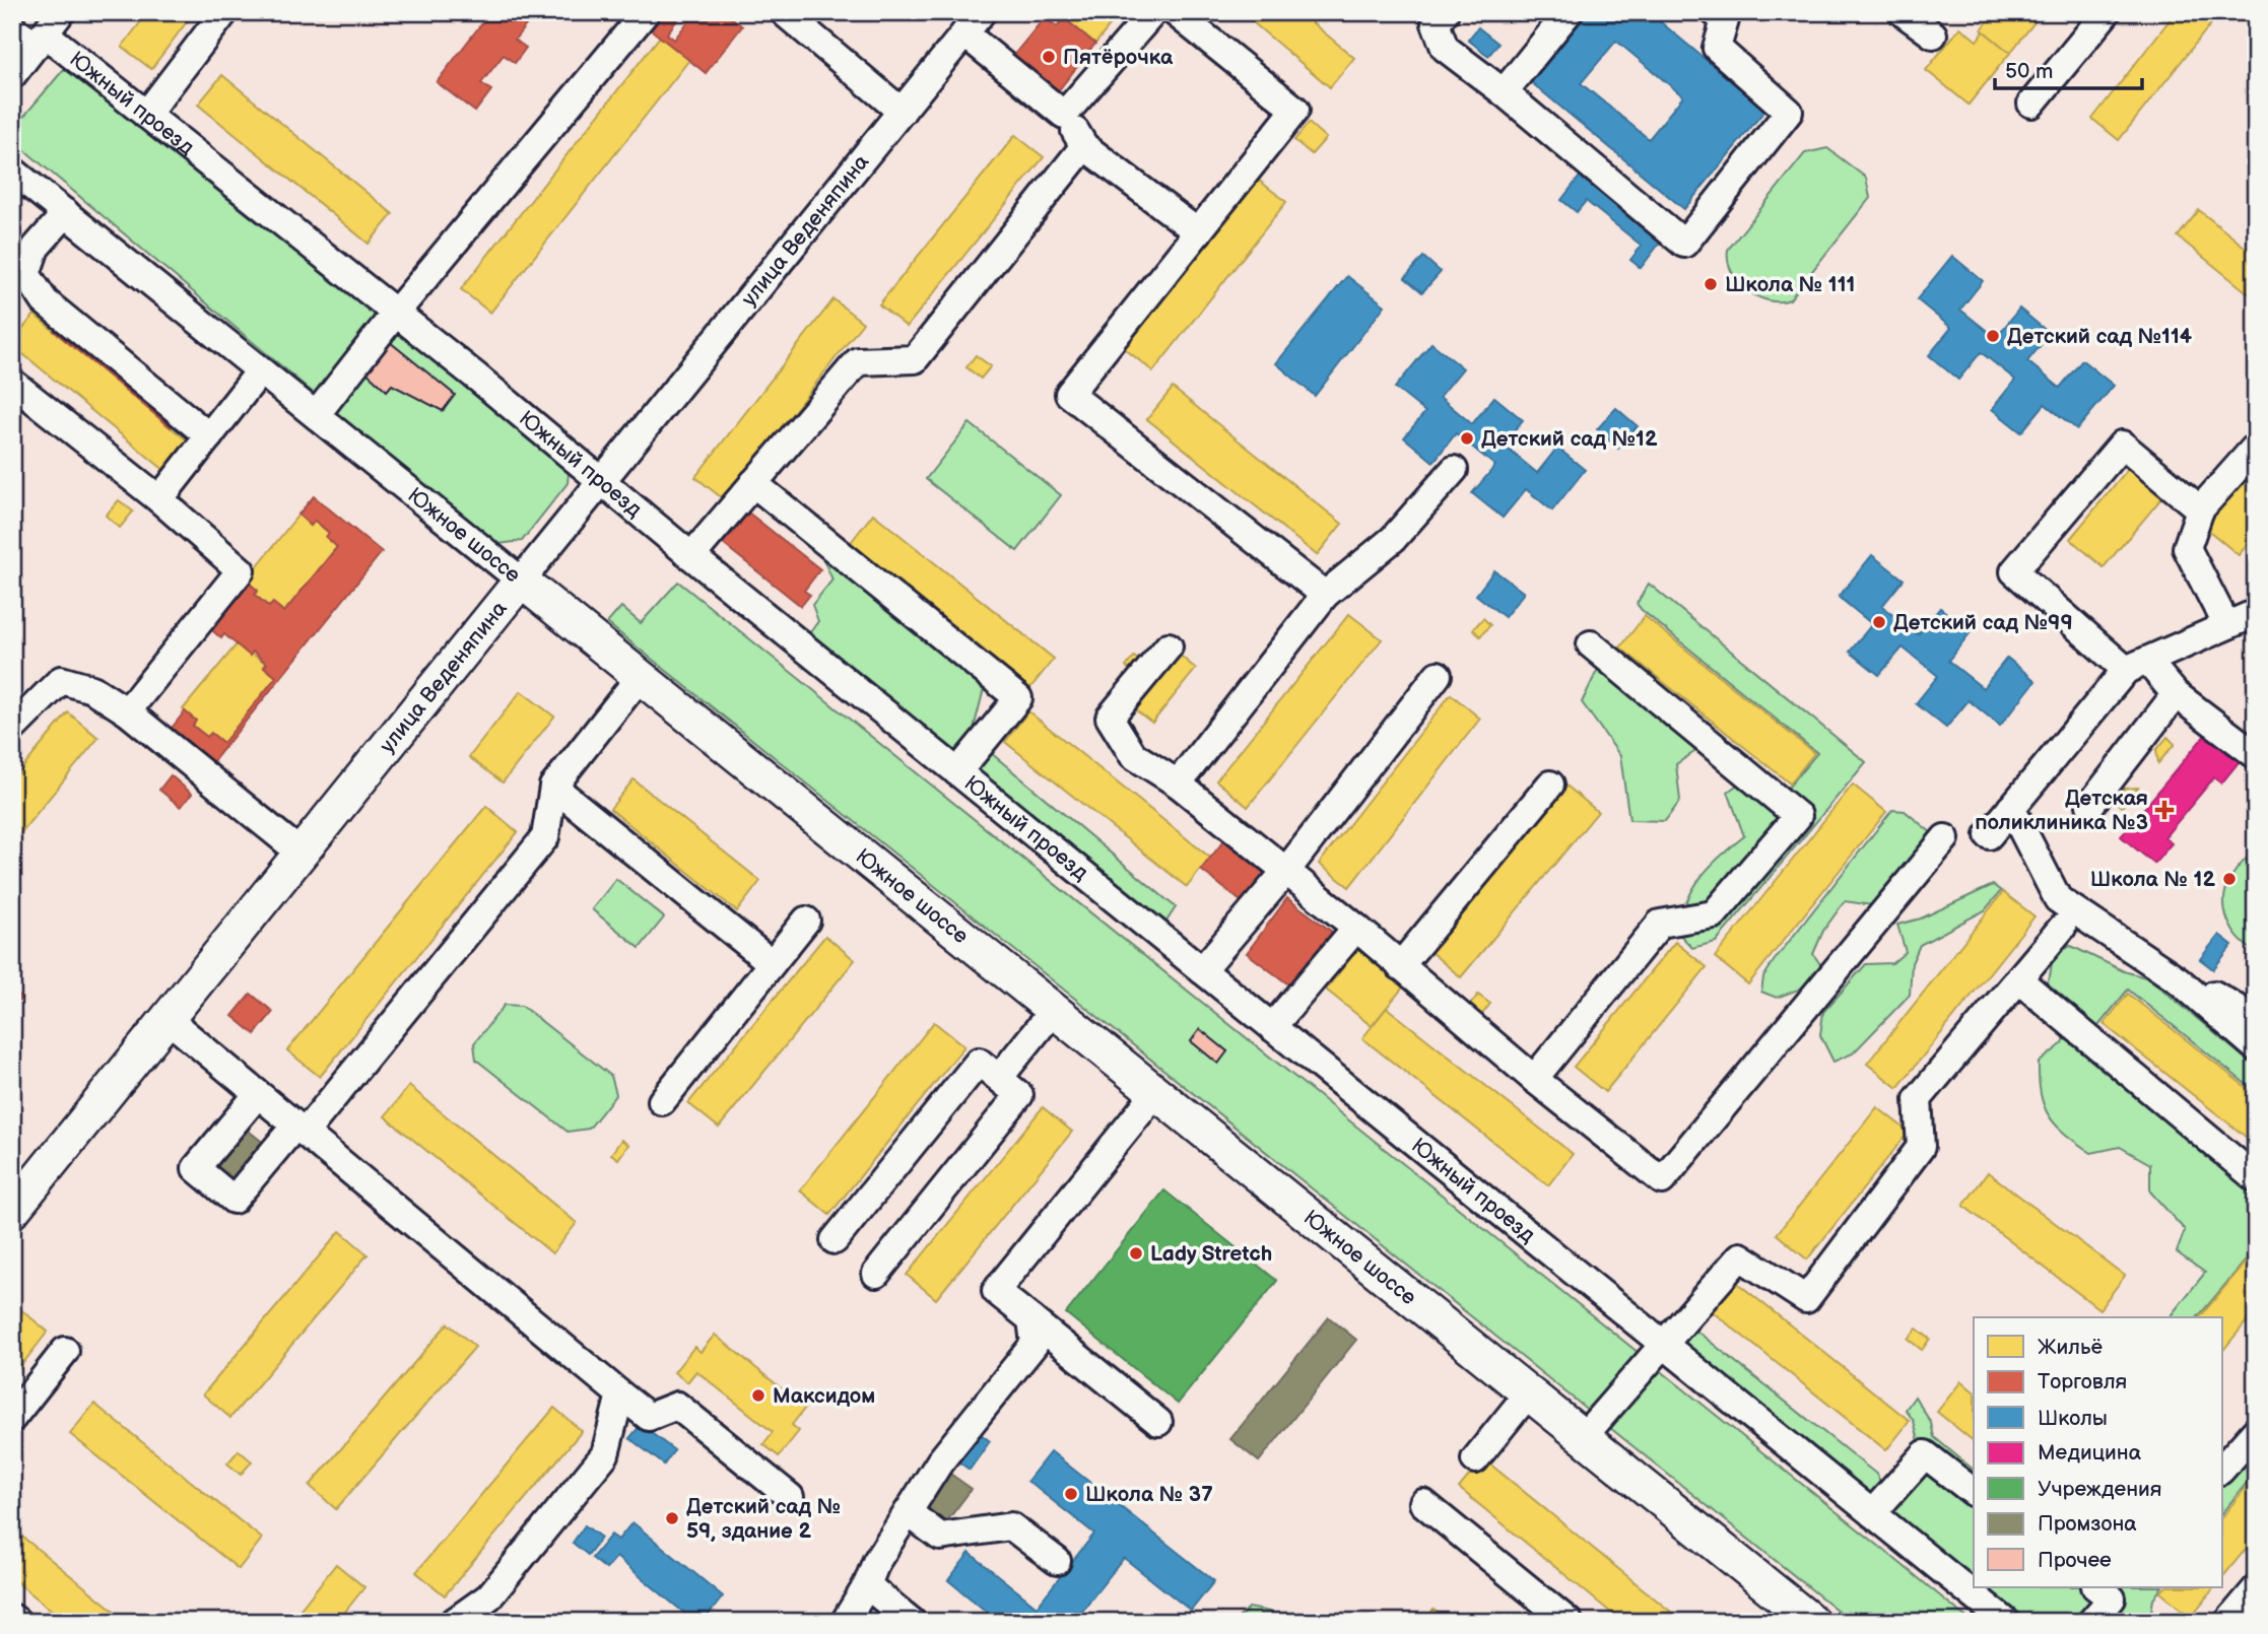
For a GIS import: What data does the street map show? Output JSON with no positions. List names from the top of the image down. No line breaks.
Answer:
{"streets":{"main road":["улица Веденяпина","Южное шоссе"],"street":["Южный проезд"]},"crossings":[["Южный проезд","улица Веденяпина"],["улица Веденяпина","Южное шоссе"]],"places":{"other":["Пятёрочка","Школа № 111","Детский сад №114","Детский сад №12","Детский сад №99","Школа № 12","Lady Stretch","Максидом","Школа № 37","Детский сад № 59, здание 2"],"health":["Детская поликлиника №3"]},"legend":["Жильё","Торговля","Школы","Медицина","Учреждения","Промзона","Прочее"],"scale_bar":"50 m"}
